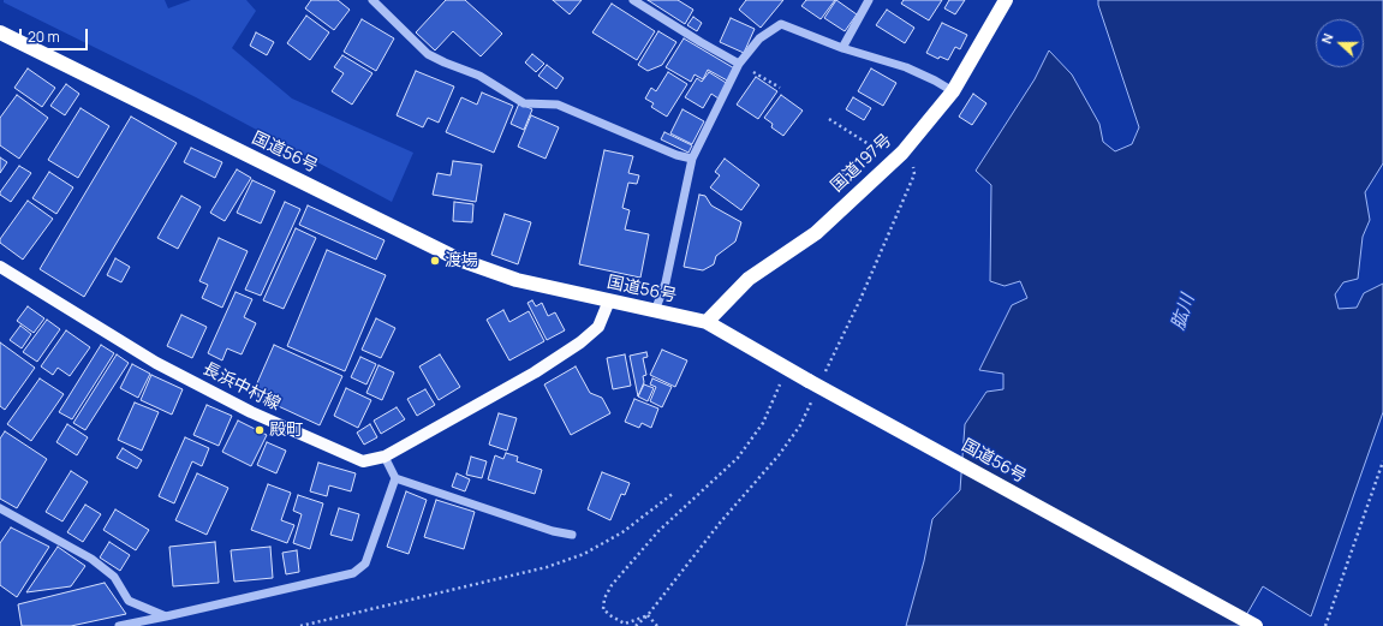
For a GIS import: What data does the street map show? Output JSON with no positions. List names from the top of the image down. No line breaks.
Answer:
{"streets":{"highway":["国道56号","国道197号"],"main road":["長浜中村線"]},"crossings":[["国道56号","国道197号"],["国道56号","長浜中村線"]],"water":["肱川"],"places":["渡場","殿町"],"scale_bar":"20 m","north":"left"}
